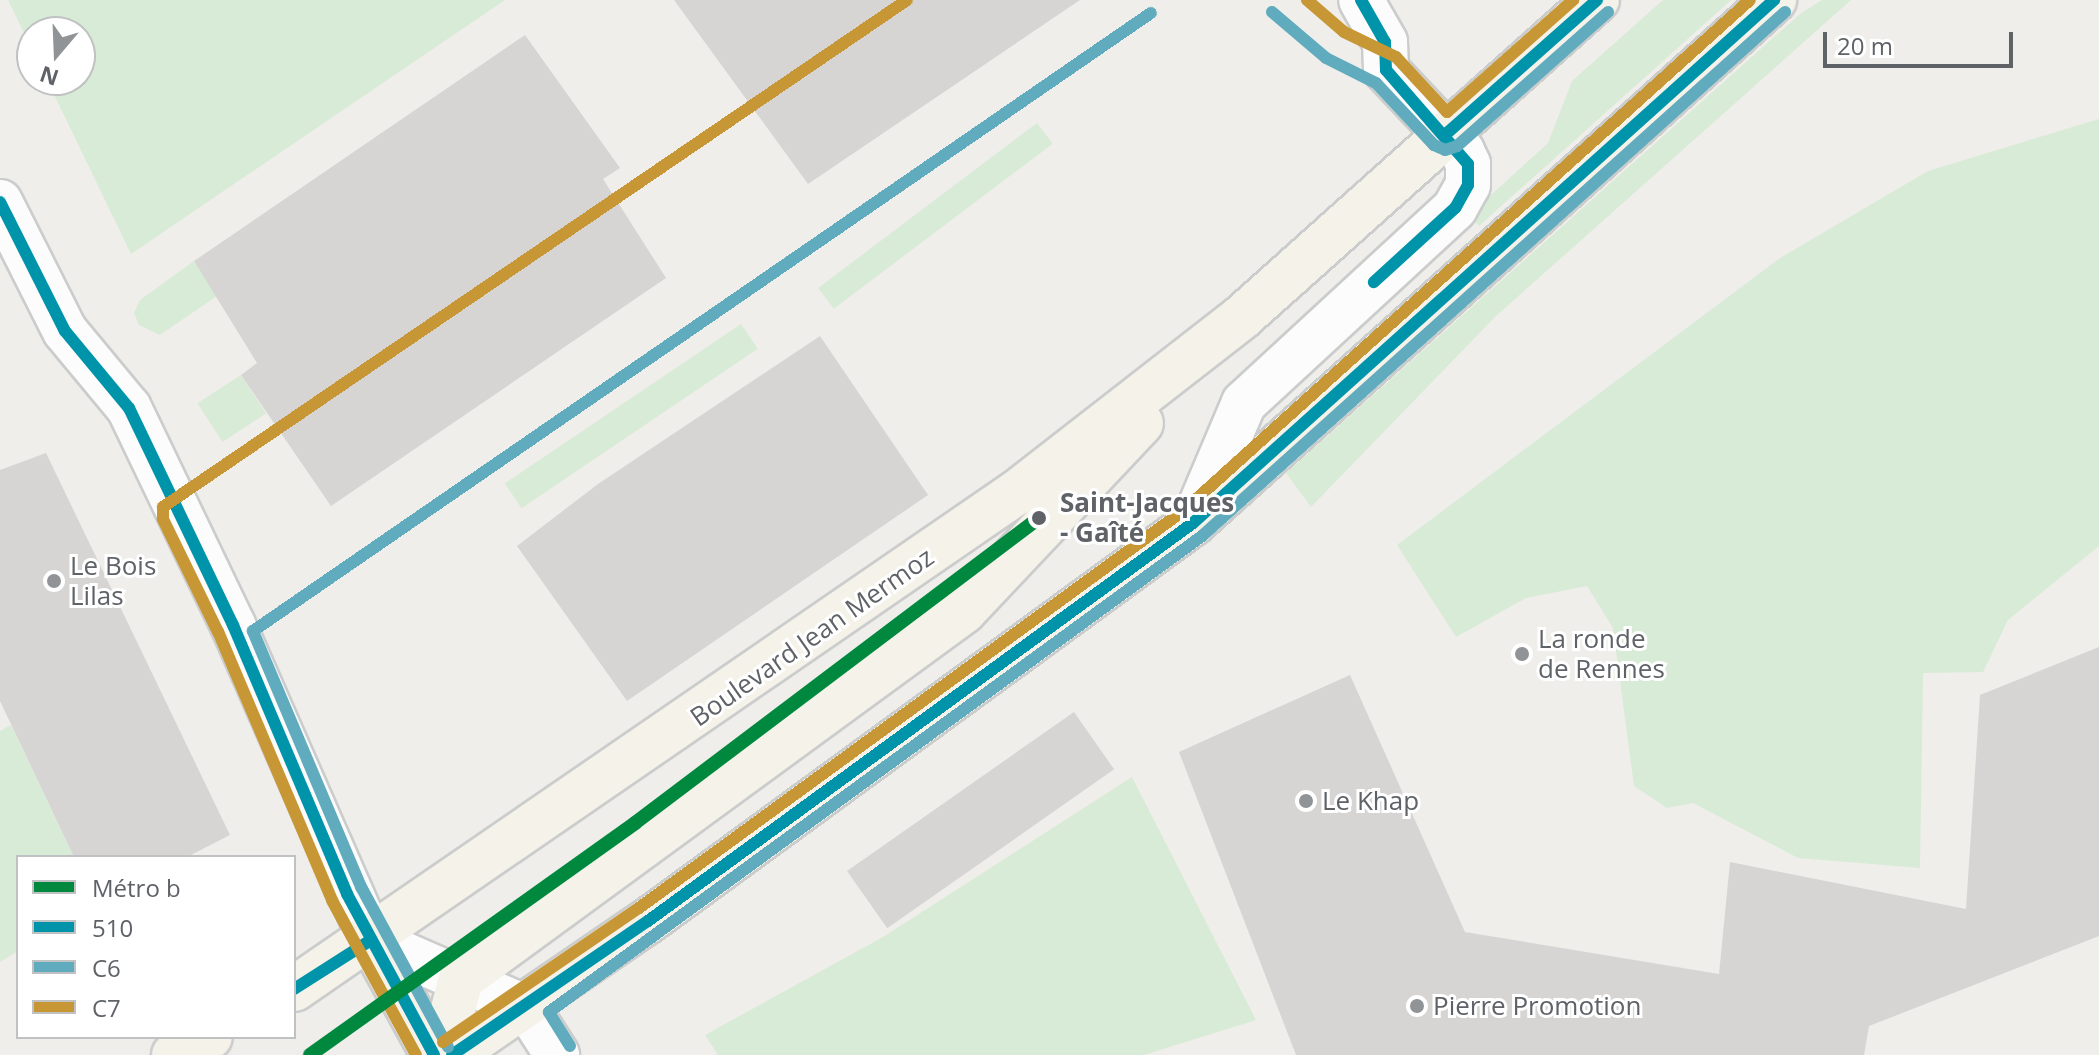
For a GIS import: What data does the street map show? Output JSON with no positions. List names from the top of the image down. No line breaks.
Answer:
{"streets":{"main road":["Boulevard Jean Mermoz"]},"places":["Saint-Jacques - Gaîté","Le Bois Lilas","La ronde de Rennes","Le Khap","Pierre Promotion"],"lines":["transit line 510","transit line C7","transit line C6","metro line b"],"legend":["Métro b","510","C6","C7"],"scale_bar":"20 m","north":"bottom"}
